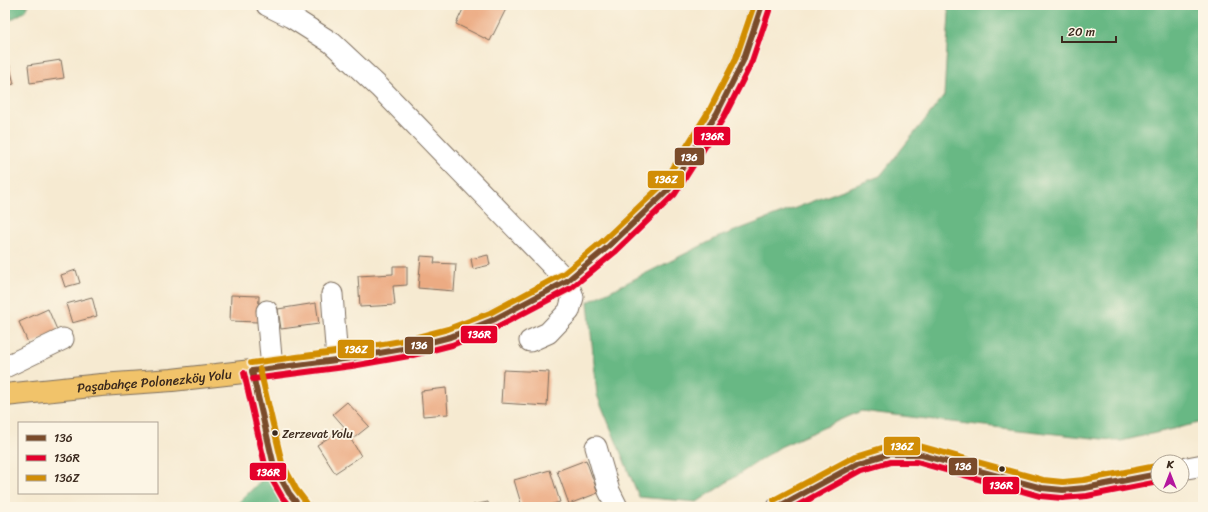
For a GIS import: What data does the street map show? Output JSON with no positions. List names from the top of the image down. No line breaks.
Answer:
{"streets":{"main road":["Paşabahçe Polonezköy Yolu"]},"places":["Zerzevat Yolu"],"lines":["transit line 136","transit line 136Z","transit line 136R"],"legend":["136","136R","136Z"],"scale_bar":"20 m","north":"top"}
